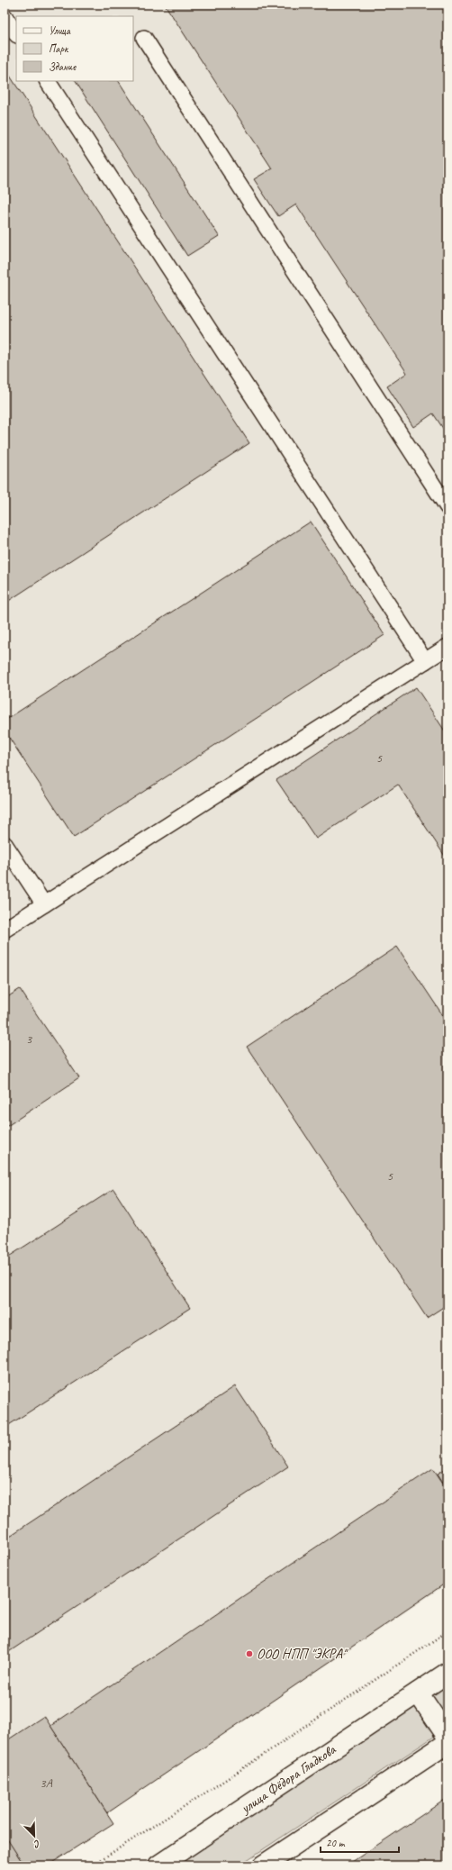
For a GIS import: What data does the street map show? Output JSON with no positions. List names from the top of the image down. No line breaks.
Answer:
{"streets":{"main road":["улица Фёдора Гладкова"]},"places":["ООО НПП \"ЭКРА\""],"house_numbers":["5","3","5","3А"],"legend":["Улица","Парк","Здание"],"scale_bar":"20 m","north":"bottom right"}
